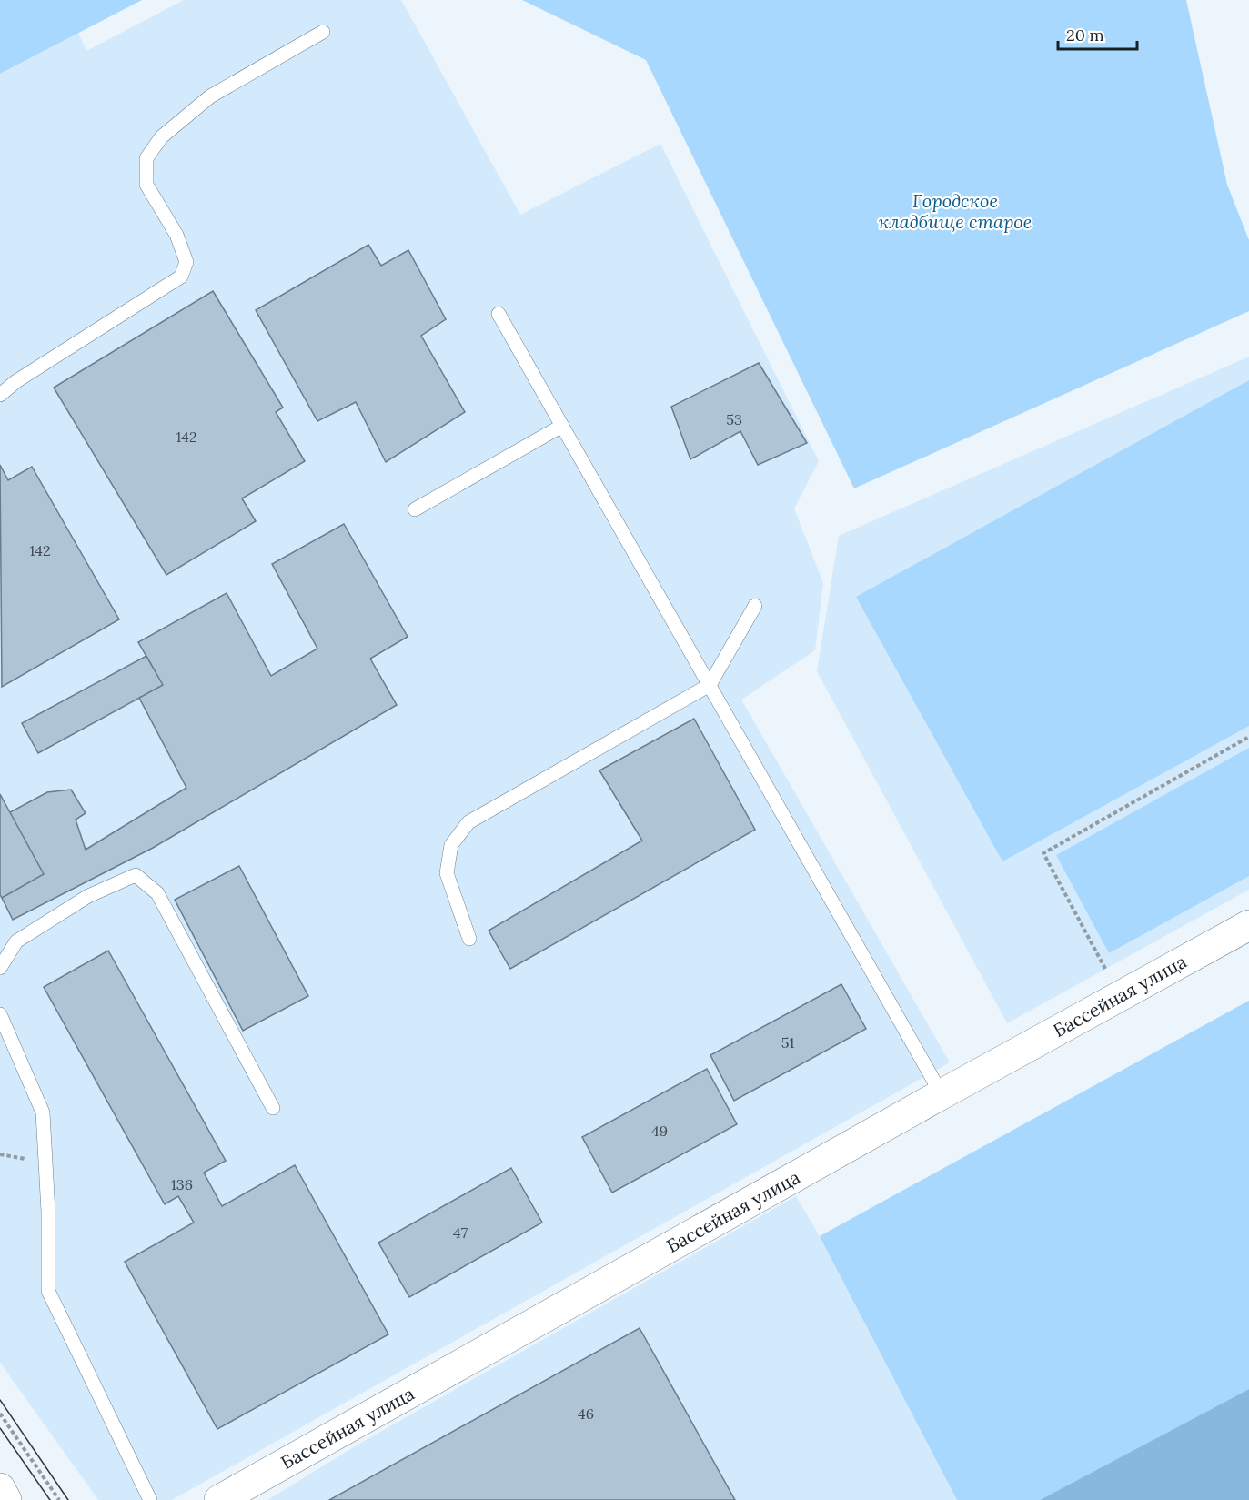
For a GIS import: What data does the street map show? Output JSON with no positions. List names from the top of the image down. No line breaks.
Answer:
{"streets":{"street":["Бассейная улица"]},"parks":["Городское кладбище старое"],"house_numbers":["53","142","142","51","49","136","47","46"],"scale_bar":"20 m"}
